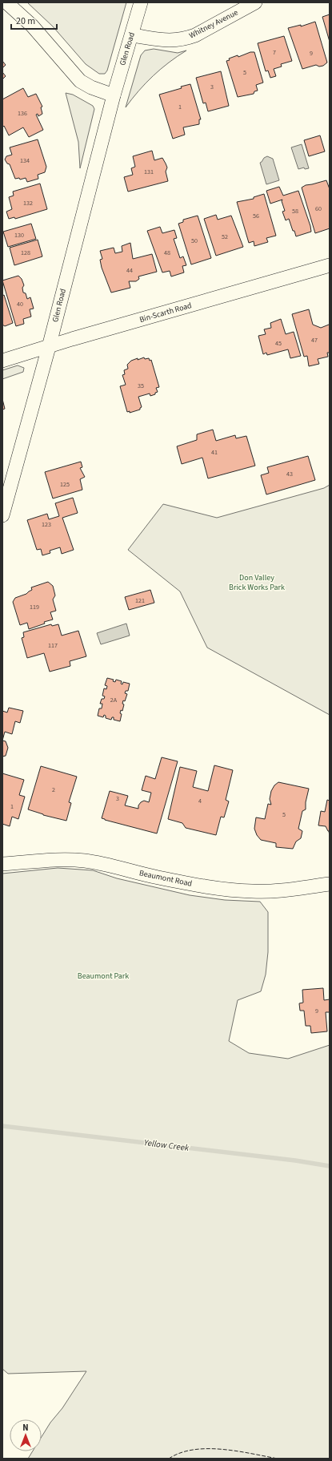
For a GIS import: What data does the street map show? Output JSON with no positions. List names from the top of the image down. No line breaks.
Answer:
{"streets":{"street":["Whitney Avenue","Glen Road","Bin-Scarth Road","Beaumont Road"]},"crossings":[["Whitney Avenue","Glen Road"],["Glen Road","Bin-Scarth Road"]],"water":["Yellow Creek"],"parks":["Don Valley Brick Works Park","Beaumont Park"],"house_numbers":["7","9","5","3","1","136","134","131","132","60","58","56","130","52","50","128","48","44","40","47","45","35","41","43","125","123","121","119","117","2A","2","3","4","1","5","9"],"scale_bar":"20 m","north":"top"}
